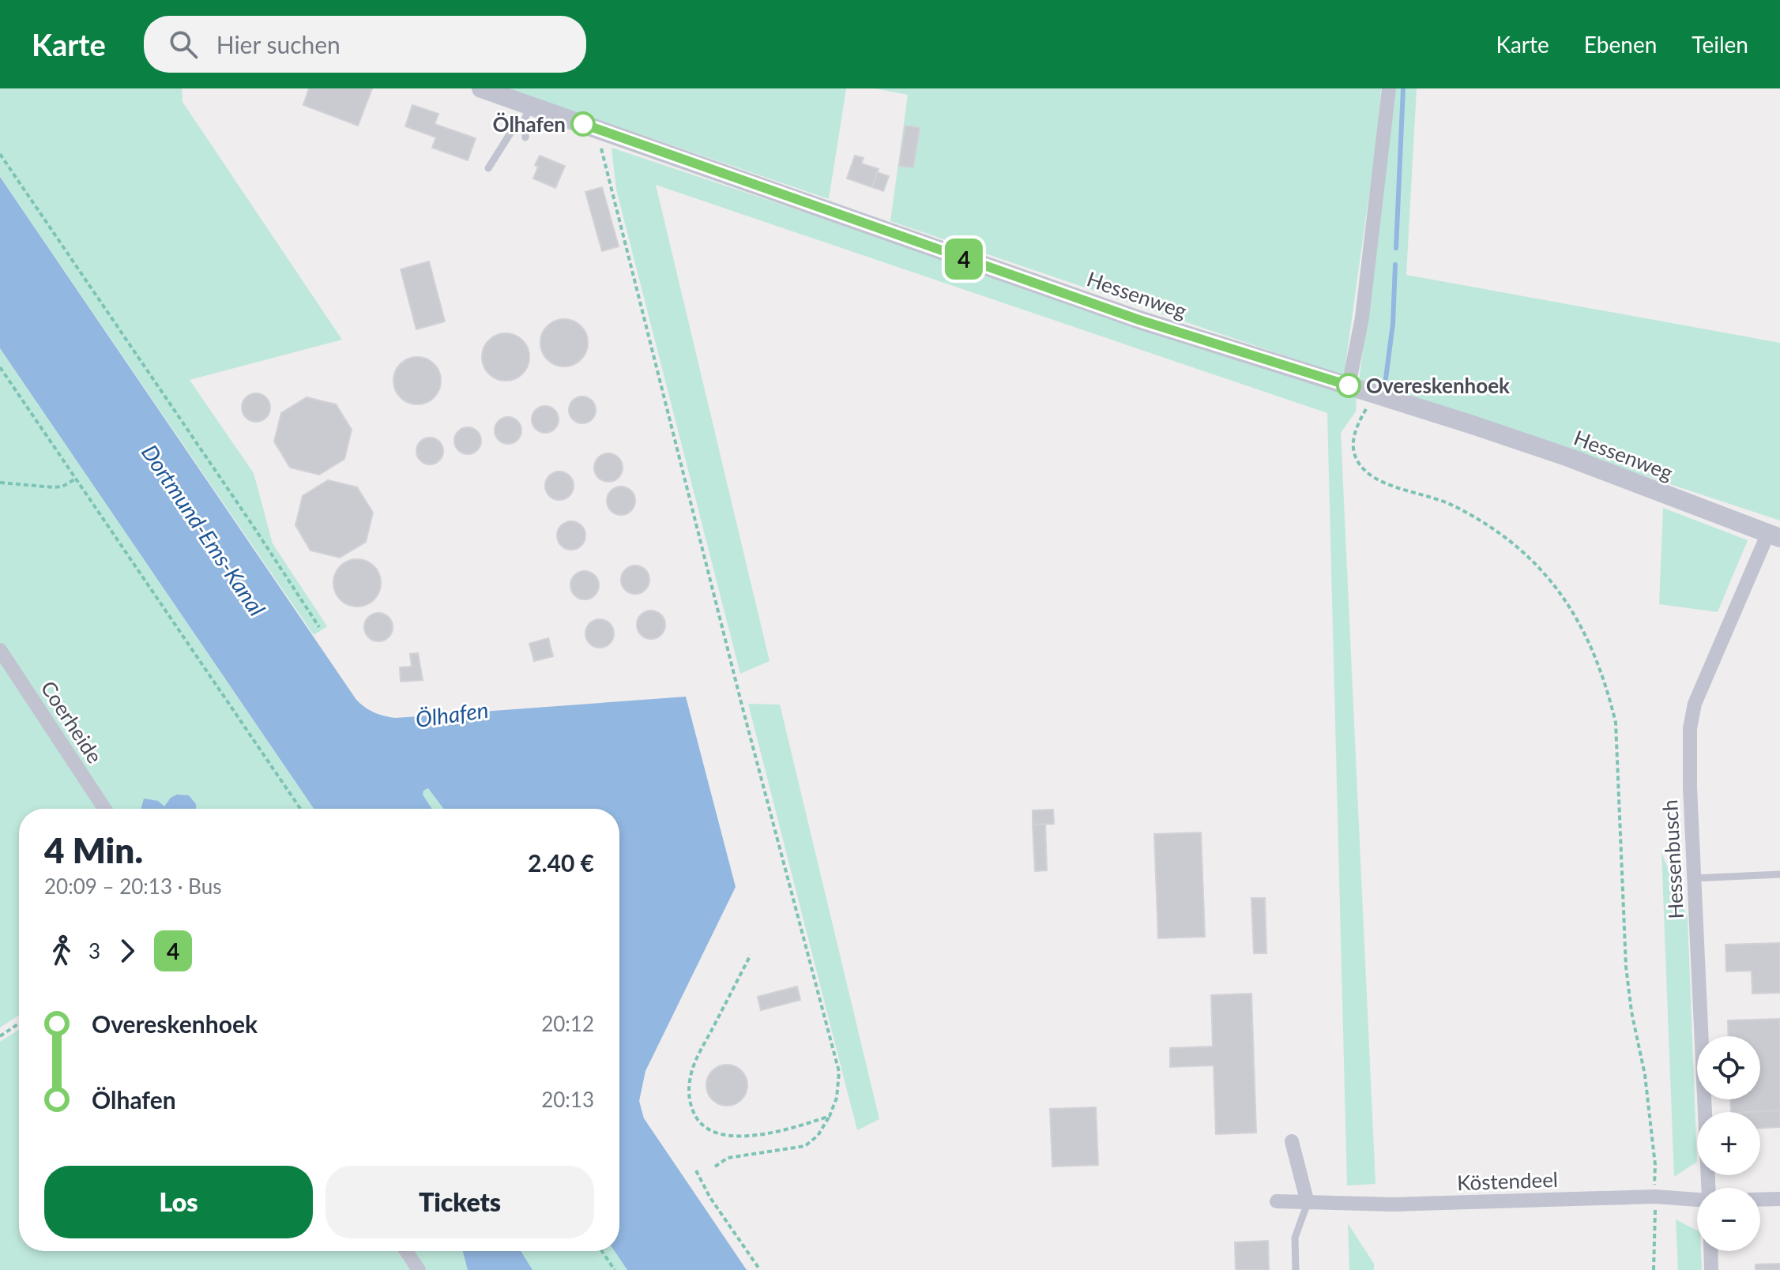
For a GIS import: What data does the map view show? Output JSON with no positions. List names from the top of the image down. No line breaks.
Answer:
{"streets":{"street":["Hessenweg","Coerheide","Hessenbusch","Köstendeel"]},"crossings":[["Hessenweg","Hessenbusch"]],"water":["Dortmund-Ems-Kanal","Ölhafen"],"places":["Ölhafen","Overeskenhoek"],"lines":["bus line 4"],"page":{"header":"Karte","search":"Hier suchen","nav":["Karte","Ebenen","Teilen"],"on_map":"4","heading":["4 Min.","20:09 – 20:13 · Bus","2.40 €"],"legs":["3","4"],"list":[{"name":"Overeskenhoek","value":"20:12"},{"name":"Ölhafen","value":"20:13"}],"map_buttons":["+","−"],"buttons":["Los","Tickets"]}}
